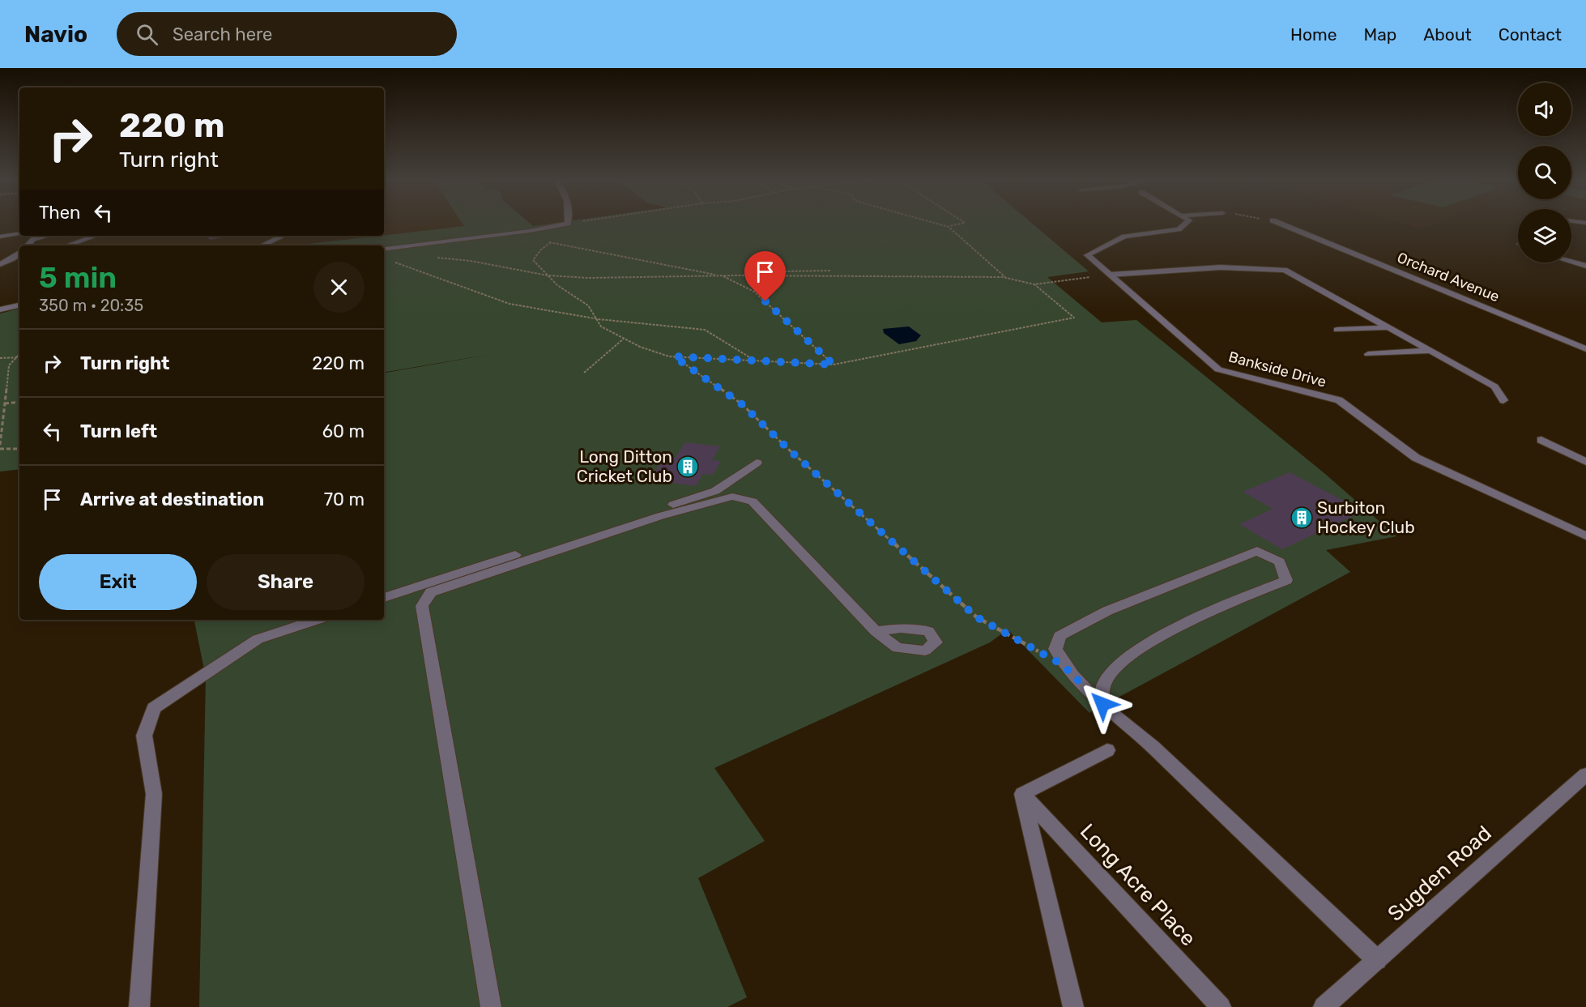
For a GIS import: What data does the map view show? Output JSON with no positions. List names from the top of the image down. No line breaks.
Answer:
{"streets":{"street":["Orchard Avenue","Bankside Drive","Sugden Road","Long Acre Place"]},"places":{"building":["Long Ditton Cricket Club","Surbiton Hockey Club"]},"page":{"header":"Navio","search":"Search here","nav":["Home","Map","About","Contact"],"turn":["220 m","Turn right"],"then":"Then","heading":["5 min","350 m · 20:35"],"list":[{"name":"Turn right","value":"220 m"},{"name":"Turn left","value":"60 m"},{"name":"Arrive at destination","value":"70 m"}],"buttons":["Exit","Share"]}}
